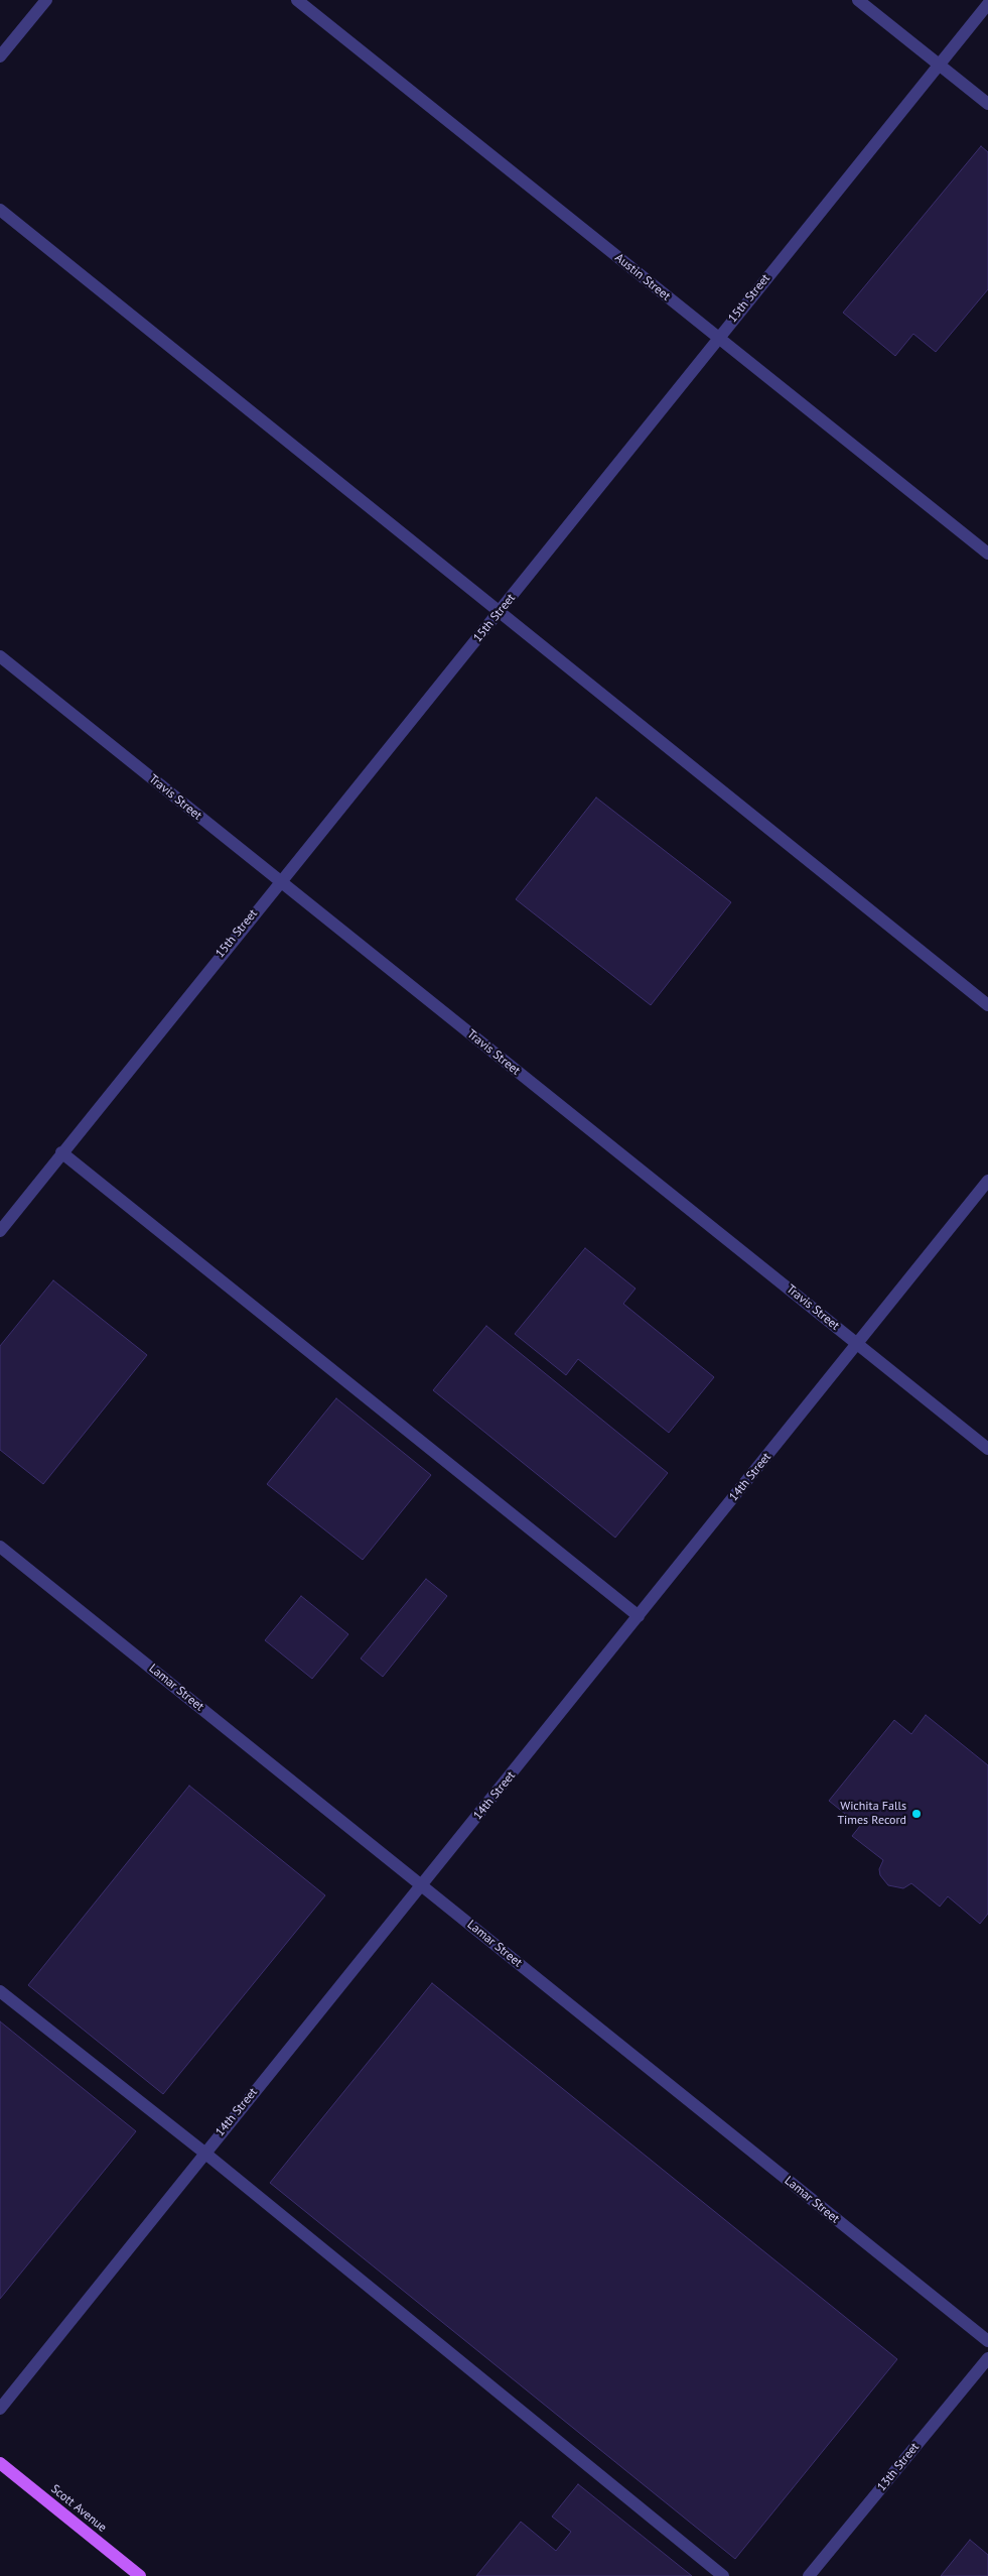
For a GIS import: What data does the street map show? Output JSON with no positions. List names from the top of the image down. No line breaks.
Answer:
{"streets":{"main road":["Scott Avenue"],"street":["Austin Street","15th Street","Travis Street","14th Street","Lamar Street","13th Street"]},"crossings":[["Austin Street","15th Street"],["15th Street","Travis Street"],["Travis Street","14th Street"],["14th Street","Lamar Street"]],"places":["Wichita Falls Times Record"]}
